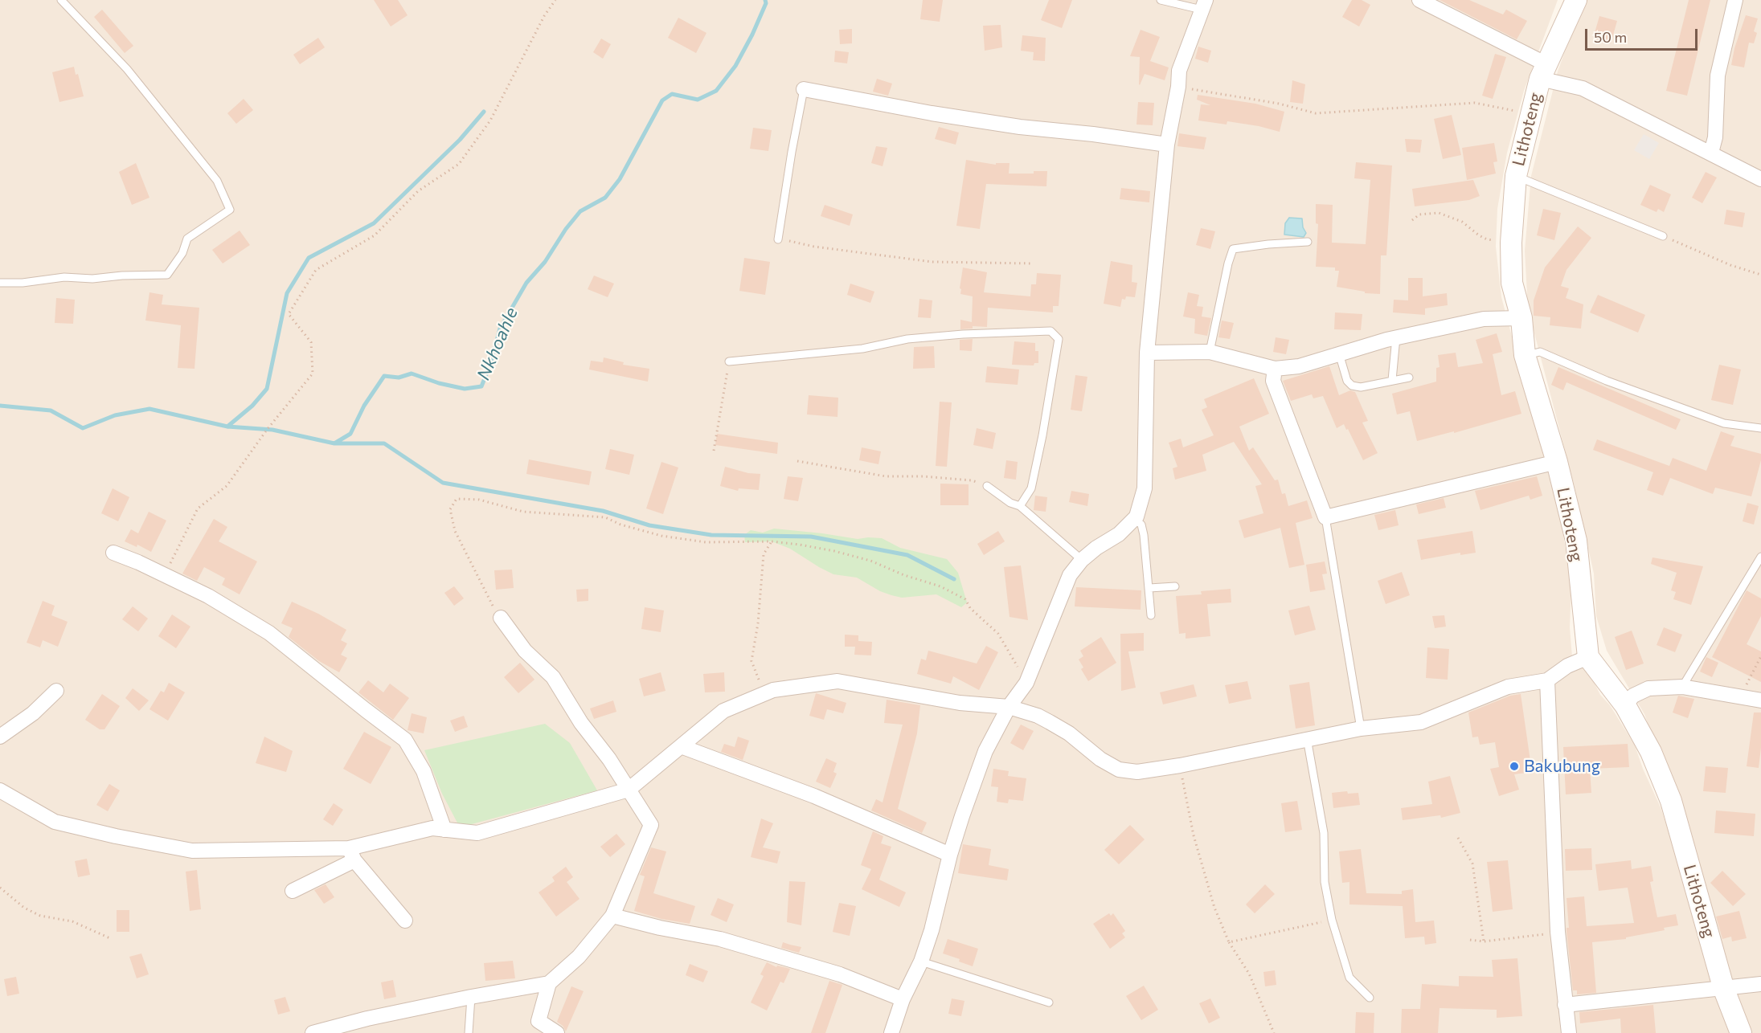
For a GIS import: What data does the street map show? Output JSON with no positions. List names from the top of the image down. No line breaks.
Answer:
{"streets":{"main road":["Lithoteng"]},"water":["Nkhoahle"],"places":["Bakubung"],"scale_bar":"50 m"}
